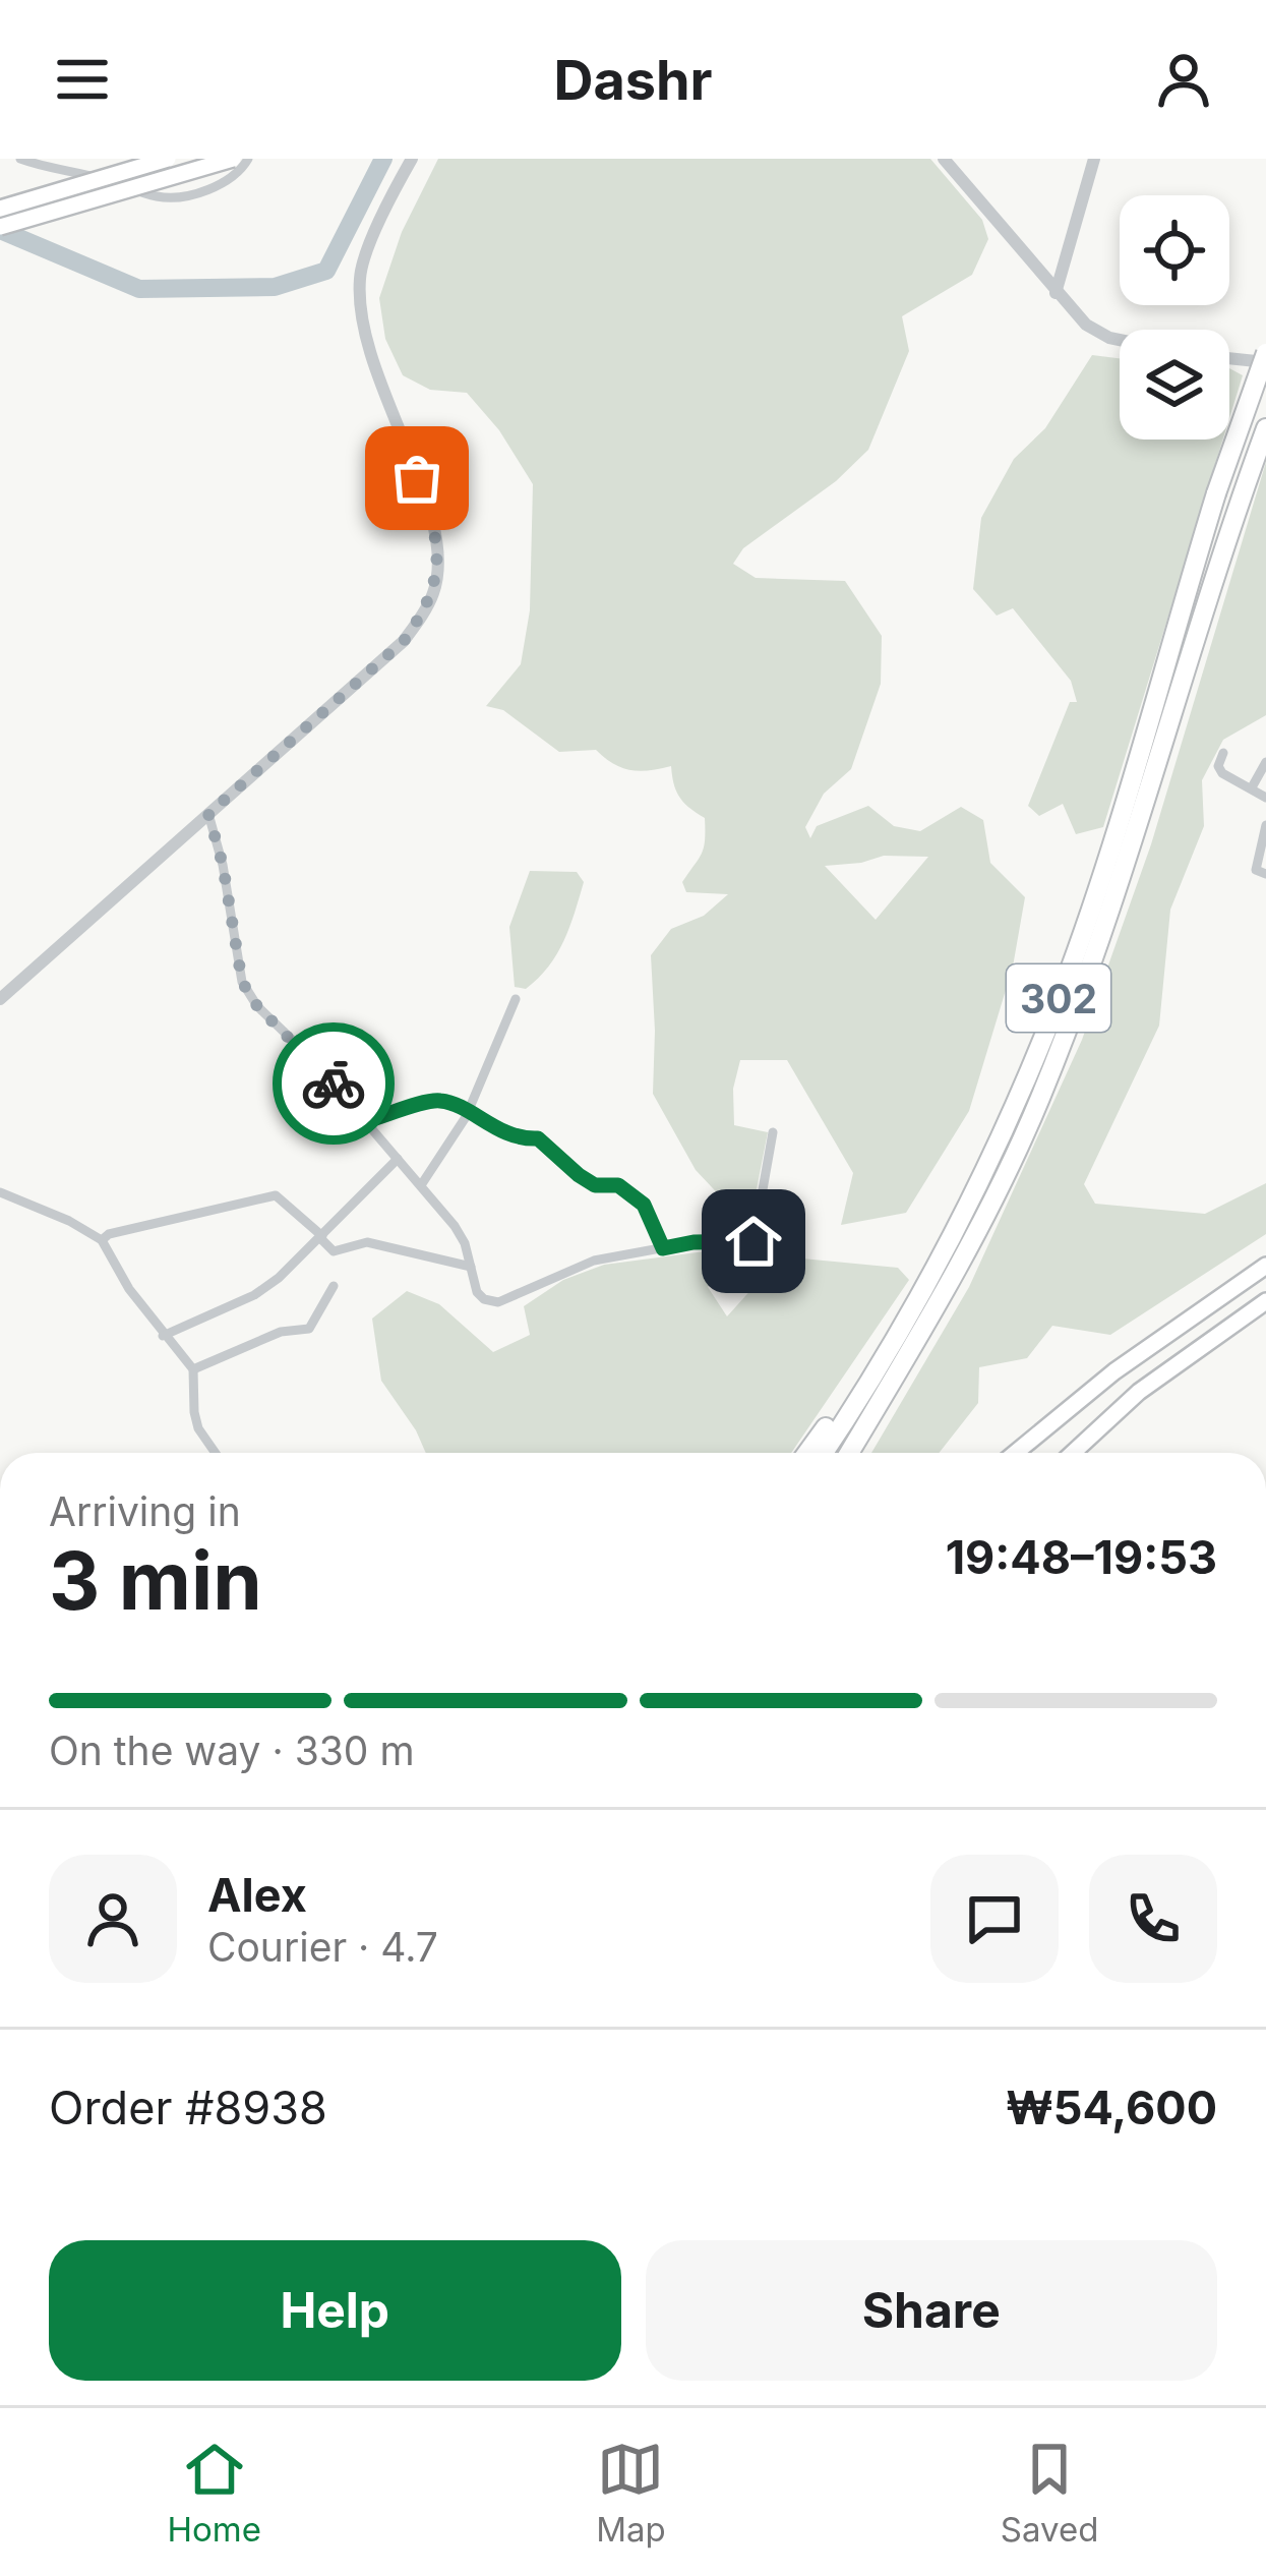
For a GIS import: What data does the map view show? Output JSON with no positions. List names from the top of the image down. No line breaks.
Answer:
{"streets":{"highway":["302"]},"page":{"header":"Dashr","heading":["3 min","Arriving in","19:48–19:53"],"panel":["Alex","Courier · 4.7","Order #8938","₩54,600"],"bar":"On the way · 330 m","buttons":["Help","Share"],"tabs":["Home","Map","Saved"]}}
